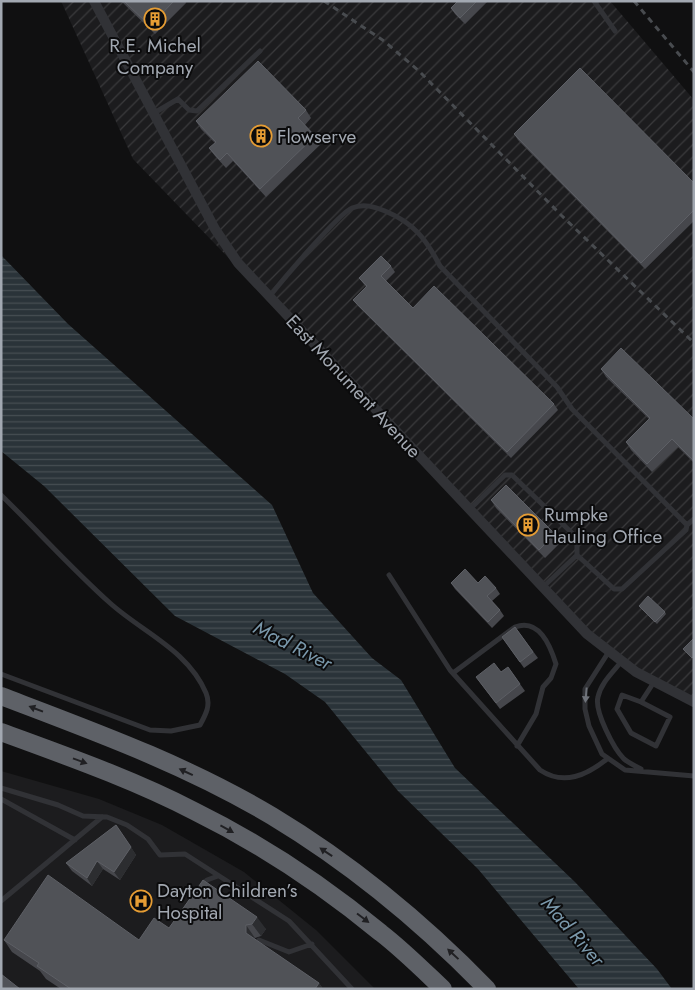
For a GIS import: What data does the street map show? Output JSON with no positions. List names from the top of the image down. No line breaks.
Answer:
{"streets":{"street":["East Monument Avenue"]},"water":["Mad River"],"places":{"building":["R.E. Michel Company","Flowserve","Rumpke Hauling Office"],"hospital":["Dayton Children’s Hospital"]}}
